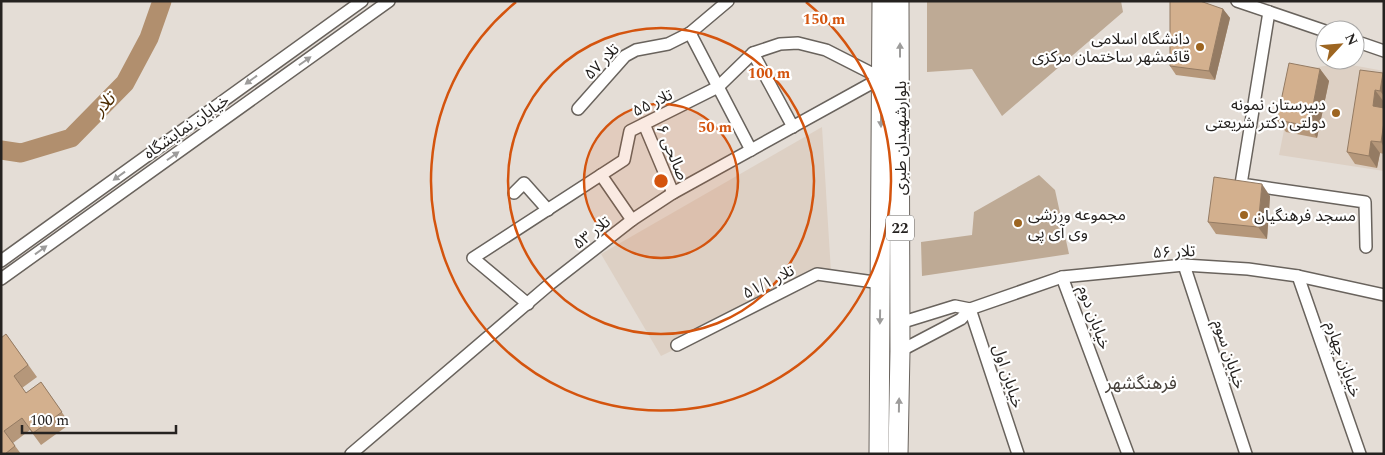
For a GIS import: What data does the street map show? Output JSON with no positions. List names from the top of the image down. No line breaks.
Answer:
{"streets":{"highway":["بلوارشهیدان طبری","22"],"street":["تلار ۵۷","تلار ۵۵","خیابان نمایشگاه","صالحی ۶","تلار ۵۳","تلار ۵۶","تلار ۵۱/۱","خیابان دوم","خیابان سوم","خیابان چهارم","خیابان اول"]},"crossings":[["تلار ۵۵","بلوارشهیدان طبری"],["تلار ۵۵","صالحی ۶"],["تلار ۵۵","تلار ۵۳"],["بلوارشهیدان طبری","تلار ۵۳"],["بلوارشهیدان طبری","تلار ۵۱/۱"],["صالحی ۶","تلار ۵۳"],["تلار ۵۶","خیابان دوم"],["تلار ۵۶","خیابان سوم"],["تلار ۵۶","خیابان چهارم"],["تلار ۵۶","خیابان اول"]],"districts":["فرهنگشهر"],"water":["تلار"],"places":["دانشگاه اسلامی قائمشهر ساختمان مرکزی","دبیرستان نمونه دولتی دکتر شریعتی","مسجد فرهنگیان","مجموعه ورزشی وی آی پی"],"scale_bar":"100 m","north":"top right","rings":["150 m","100 m","50 m"]}
